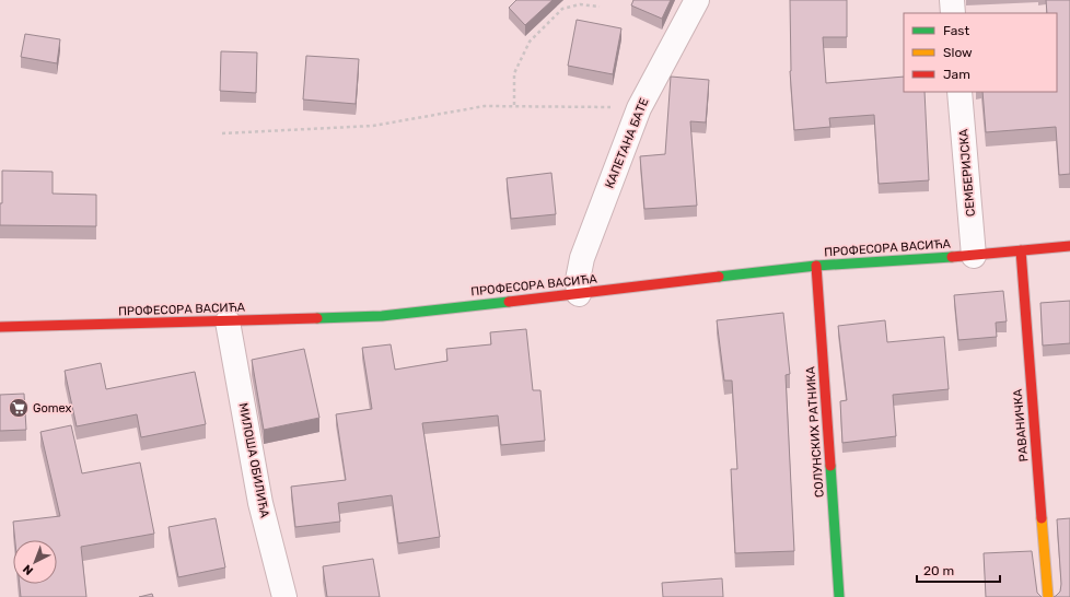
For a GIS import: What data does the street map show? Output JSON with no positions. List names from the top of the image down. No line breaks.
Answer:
{"streets":{"street":["КАПЕТАНА БАТЕ","СЕМБЕРИЈСКА","ПРОФЕСОРА ВАСИЋА","РАВАНИЧКА","СОЛУНСКИХ РАТНИКА","МИЛОША ОБИЛИЋА"]},"crossings":[["КАПЕТАНА БАТЕ","ПРОФЕСОРА ВАСИЋА"],["СЕМБЕРИЈСКА","ПРОФЕСОРА ВАСИЋА"],["ПРОФЕСОРА ВАСИЋА","РАВАНИЧКА"],["ПРОФЕСОРА ВАСИЋА","СОЛУНСКИХ РАТНИКА"],["ПРОФЕСОРА ВАСИЋА","МИЛОША ОБИЛИЋА"]],"places":{"supermarket":["Gomex"]},"legend":["Fast","Slow","Jam"],"scale_bar":"20 m","north":"bottom left"}
